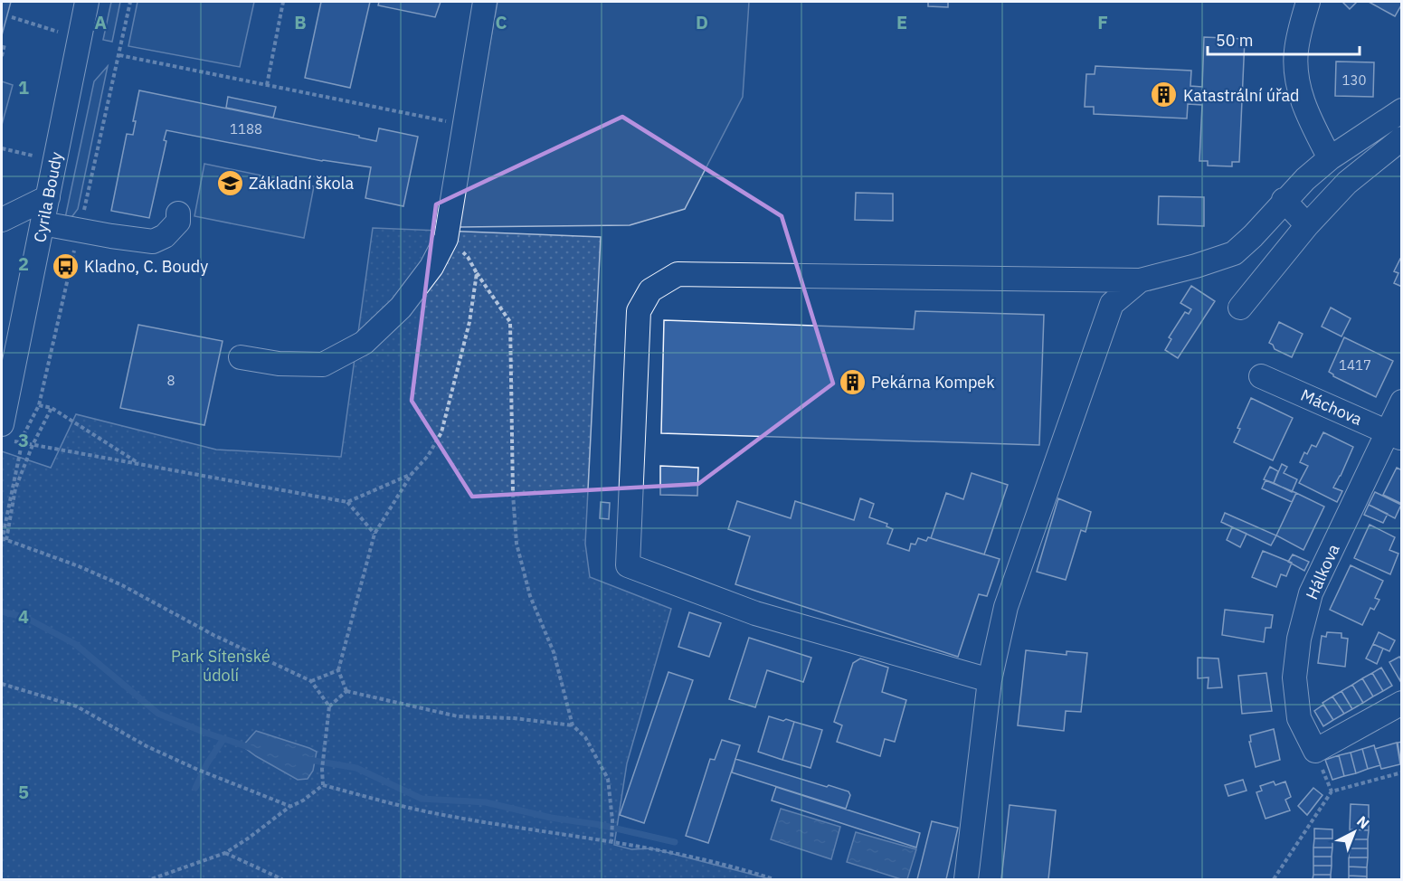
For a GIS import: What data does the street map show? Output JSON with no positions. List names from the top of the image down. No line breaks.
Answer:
{"streets":{"street":["Cyrila Boudy","Máchova","Hálkova"]},"crossings":[["Máchova","Hálkova"]],"parks":["Park Sítenské údolí"],"places":{"building":["Katastrální úřad","Pekárna Kompek"],"school or university":["Základní škola"],"bus stop":["Kladno, C. Boudy"]},"house_numbers":["130","1188","1417","8"],"scale_bar":"50 m","north":"top right","grid":{"columns":["A","B","C","D","E","F"],"rows":["1","2","3","4","5"]}}
